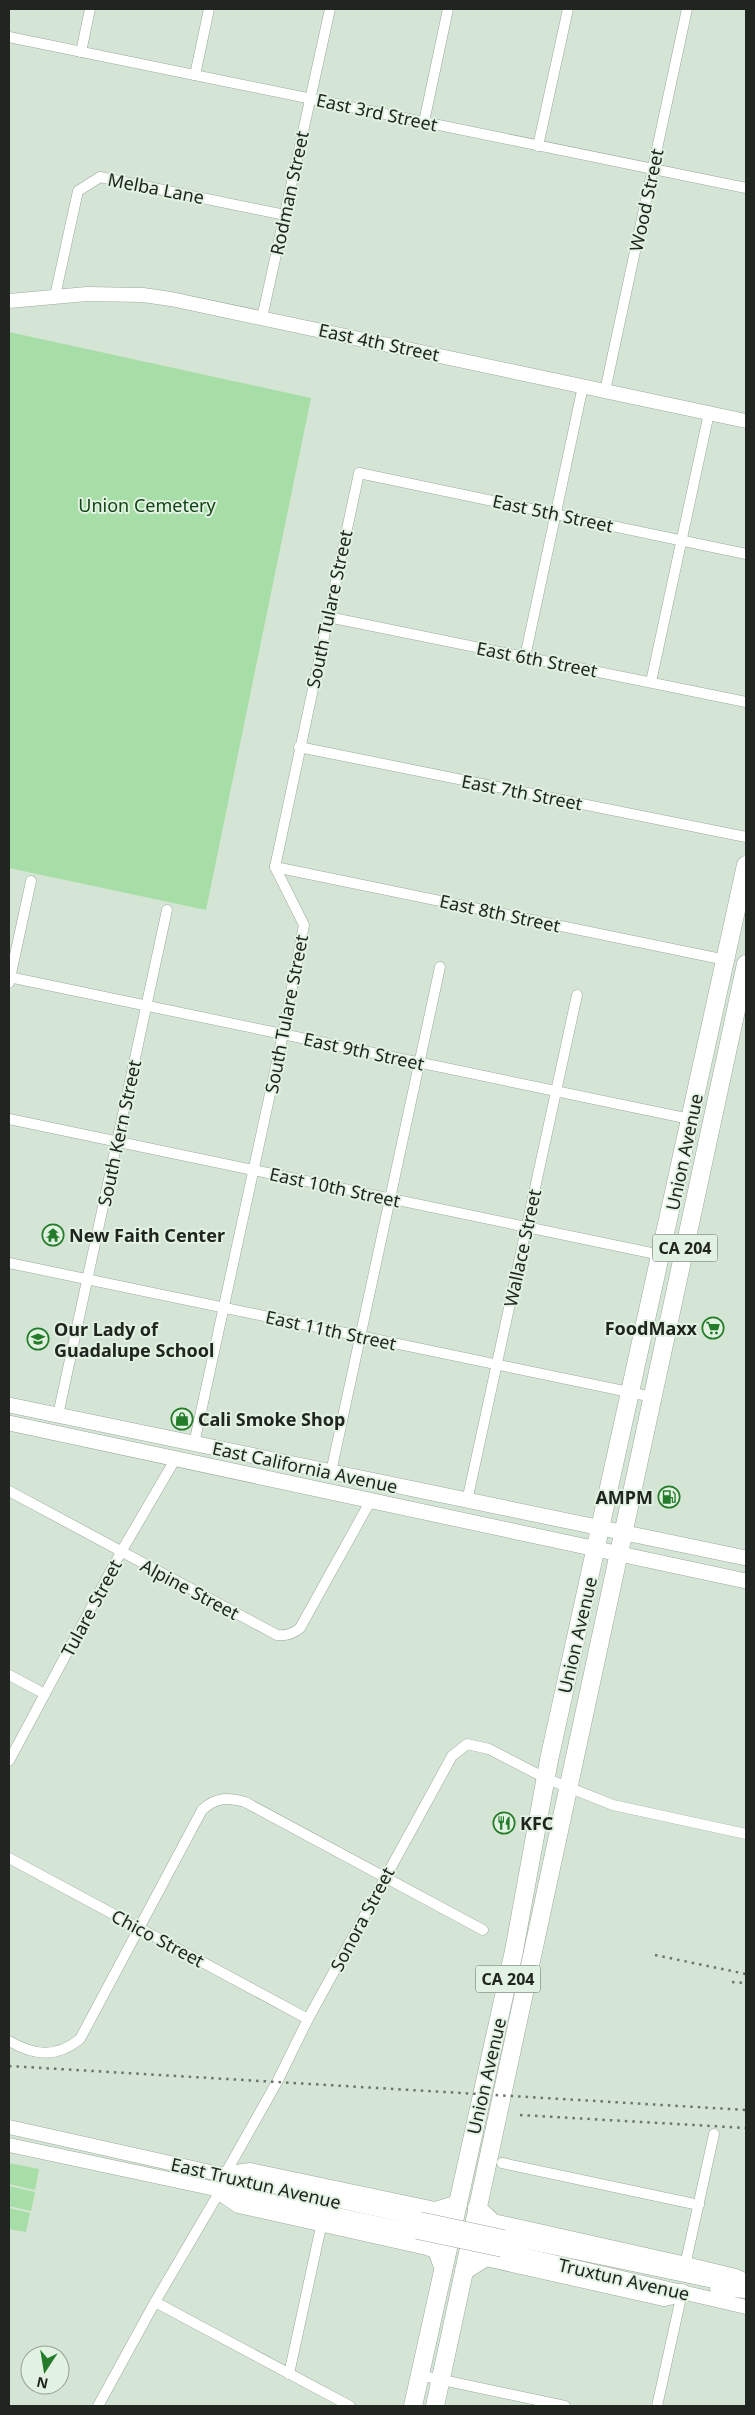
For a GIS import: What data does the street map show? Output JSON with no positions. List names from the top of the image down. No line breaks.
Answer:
{"streets":{"highway":["Union Avenue","CA 204"],"main road":["East 4th Street","East California Avenue","East Truxtun Avenue","Truxtun Avenue"],"street":["East 3rd Street","Melba Lane","Rodman Street","Wood Street","East 5th Street","South Tulare Street","East 6th Street","East 7th Street","East 8th Street","East 9th Street","South Kern Street","East 10th Street","Wallace Street","East 11th Street","Alpine Street","Tulare Street","Sonora Street","Chico Street"]},"crossings":[["East 3rd Street","Rodman Street"],["East 3rd Street","Wood Street"],["Melba Lane","Rodman Street"],["Melba Lane","East 4th Street"],["Rodman Street","East 4th Street"],["Wood Street","East 4th Street"],["East 5th Street","South Tulare Street"],["South Tulare Street","East 6th Street"],["South Tulare Street","East 7th Street"],["South Tulare Street","East 8th Street"],["South Tulare Street","East 9th Street"],["South Tulare Street","East 10th Street"],["South Tulare Street","East 11th Street"],["South Tulare Street","East California Avenue"],["East 8th Street","Union Avenue"],["East 9th Street","South Kern Street"],["East 9th Street","Union Avenue"],["East 9th Street","Wallace Street"],["South Kern Street","East 10th Street"],["South Kern Street","East 11th Street"],["South Kern Street","East California Avenue"],["Union Avenue","East 10th Street"],["Union Avenue","East 11th Street"],["Union Avenue","East California Avenue"],["Union Avenue","Sonora Street"],["East 10th Street","Wallace Street"],["Wallace Street","East 11th Street"],["Wallace Street","East California Avenue"],["East California Avenue","Alpine Street"],["East California Avenue","Tulare Street"],["Alpine Street","Tulare Street"],["Sonora Street","Chico Street"],["Sonora Street","East Truxtun Avenue"],["East Truxtun Avenue","Truxtun Avenue"]],"parks":["Union Cemetery"],"places":{"temple":["New Faith Center"],"supermarket":["FoodMaxx"],"school or university":["Our Lady of Guadalupe School"],"shop":["Cali Smoke Shop"],"fuel station":["AMPM"],"restaurant":["KFC"]},"north":"bottom"}
